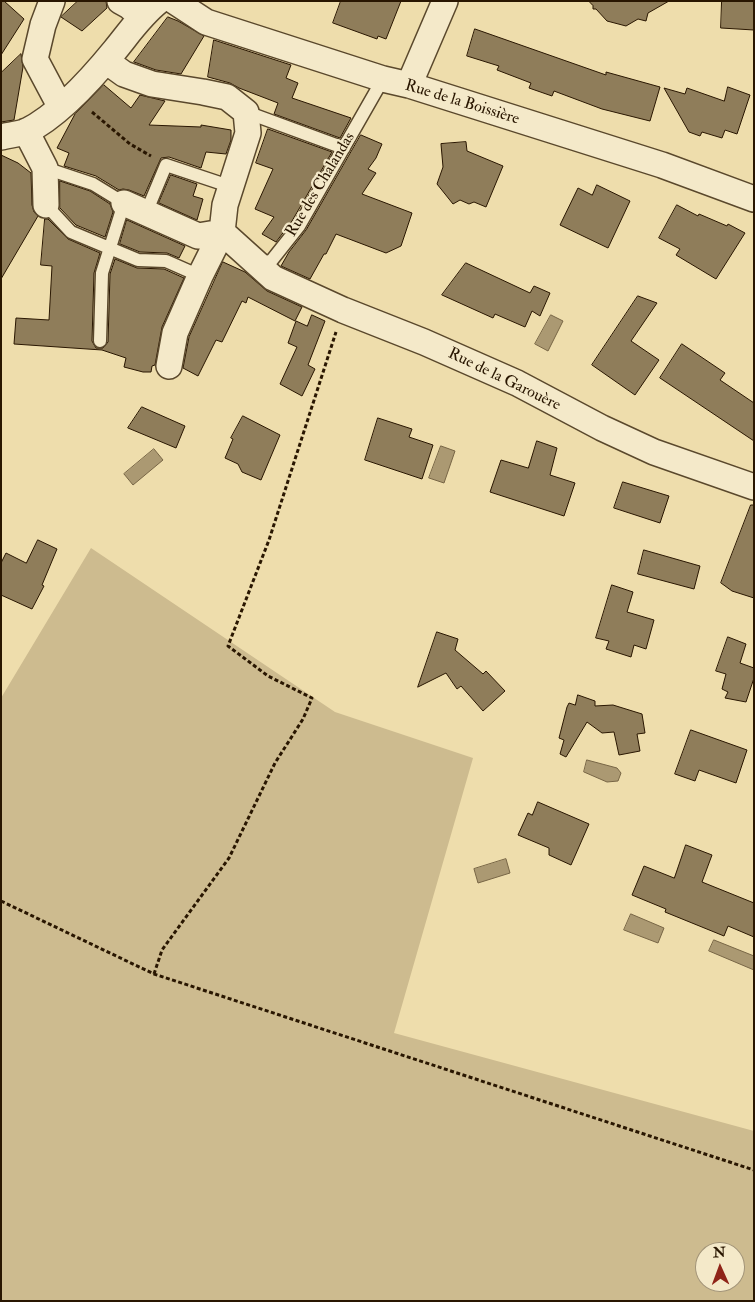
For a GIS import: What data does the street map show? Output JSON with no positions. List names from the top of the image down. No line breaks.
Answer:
{"streets":{"street":["Rue de la Boissière","Rue de la Garouère"],"lane":["Rue des Chalandas"]},"crossings":[["Rue de la Boissière","Rue des Chalandas"],["Rue des Chalandas","Rue de la Garouère"]],"north":"top"}
